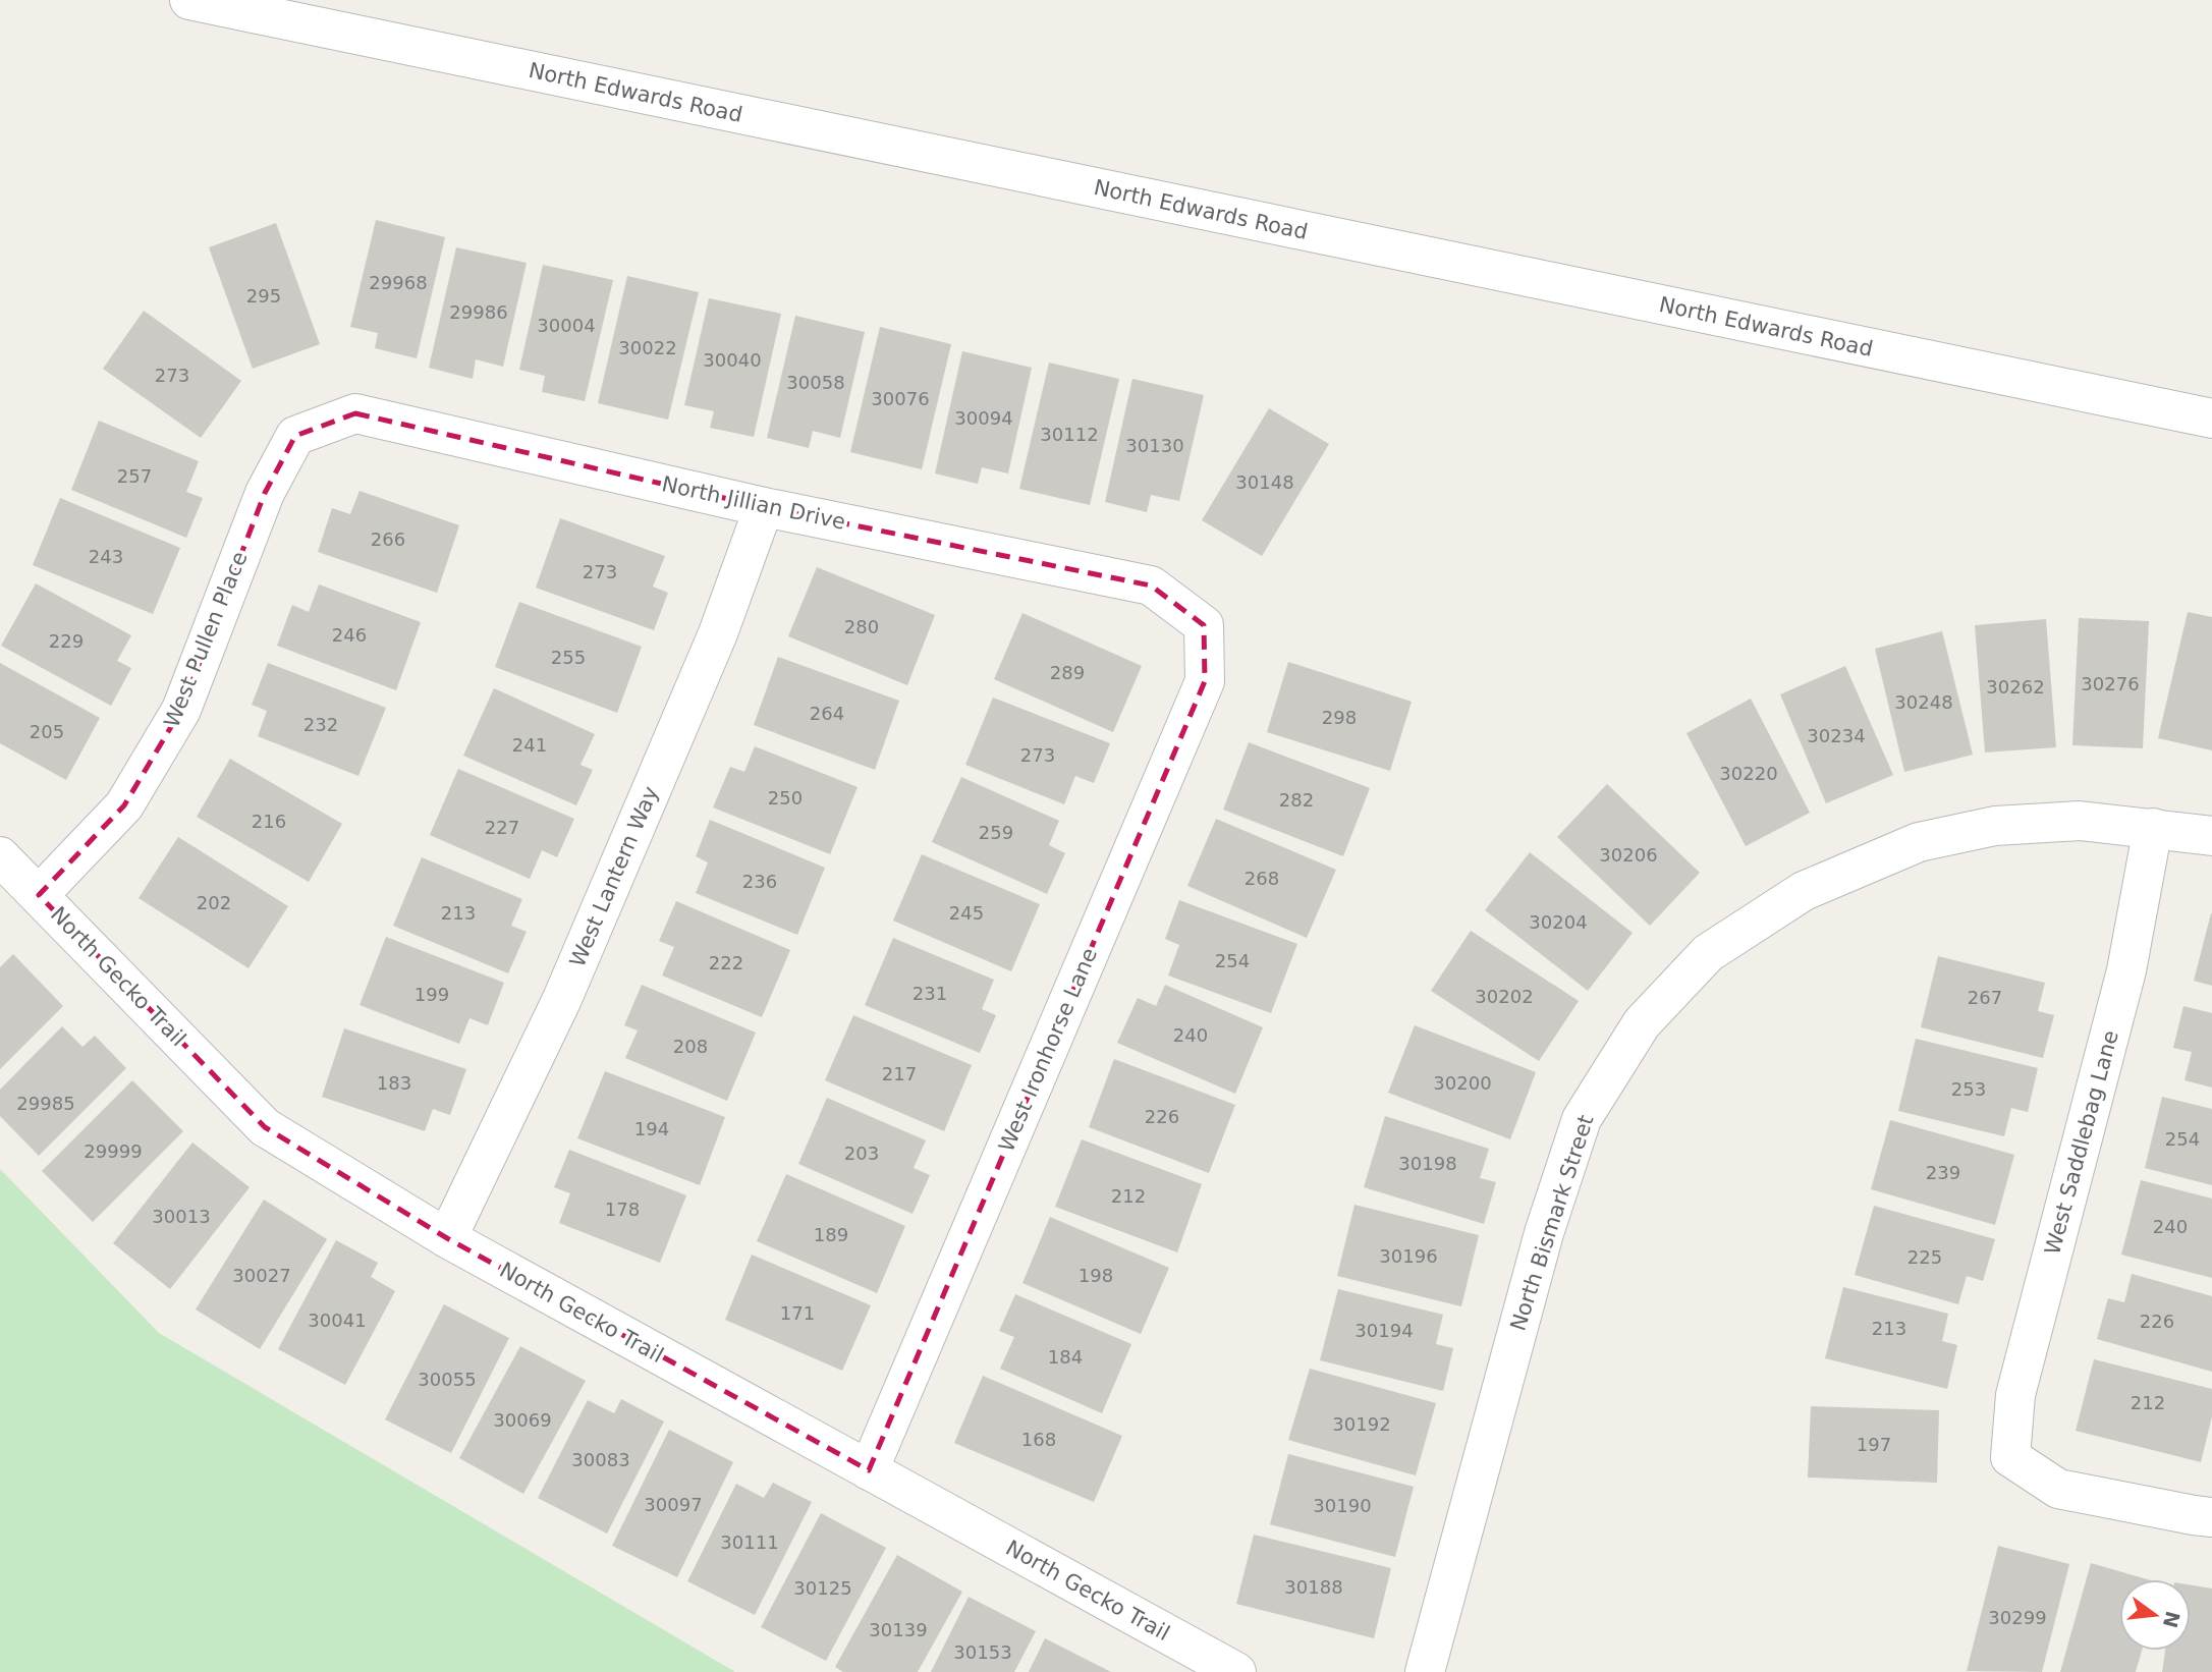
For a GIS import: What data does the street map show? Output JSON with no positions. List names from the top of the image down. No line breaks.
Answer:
{"streets":{"street":["North Edwards Road","North Jillian Drive","West Pullen Place","West Lantern Way","North Gecko Trail","West Ironhorse Lane","West Saddlebag Lane","North Bismark Street"]},"crossings":[["North Jillian Drive","West Pullen Place"],["North Jillian Drive","West Lantern Way"],["North Jillian Drive","West Ironhorse Lane"],["West Pullen Place","North Gecko Trail"],["West Lantern Way","North Gecko Trail"],["North Gecko Trail","West Ironhorse Lane"],["West Saddlebag Lane","North Bismark Street"]],"house_numbers":["29968","295","29986","30004","30022","30040","273","30058","30076","30094","30112","30130","257","30148","266","243","273","280","246","229","255","289","30276","30262","30248","264","298","232","205","30234","241","273","30220","250","282","216","227","259","30206","268","236","202","213","245","30204","254","222","231","199","30202","267","240","208","217","183","30200","253","29985","226","194","254","29999","203","30198","239","212","178","30013","240","189","30196","225","30027","198","171","30041","226","213","30194","184","30055","212","30069","30192","168","197","30083","30097","30190","30111","30188","30125","30299","30139","30153"],"north":"right"}
